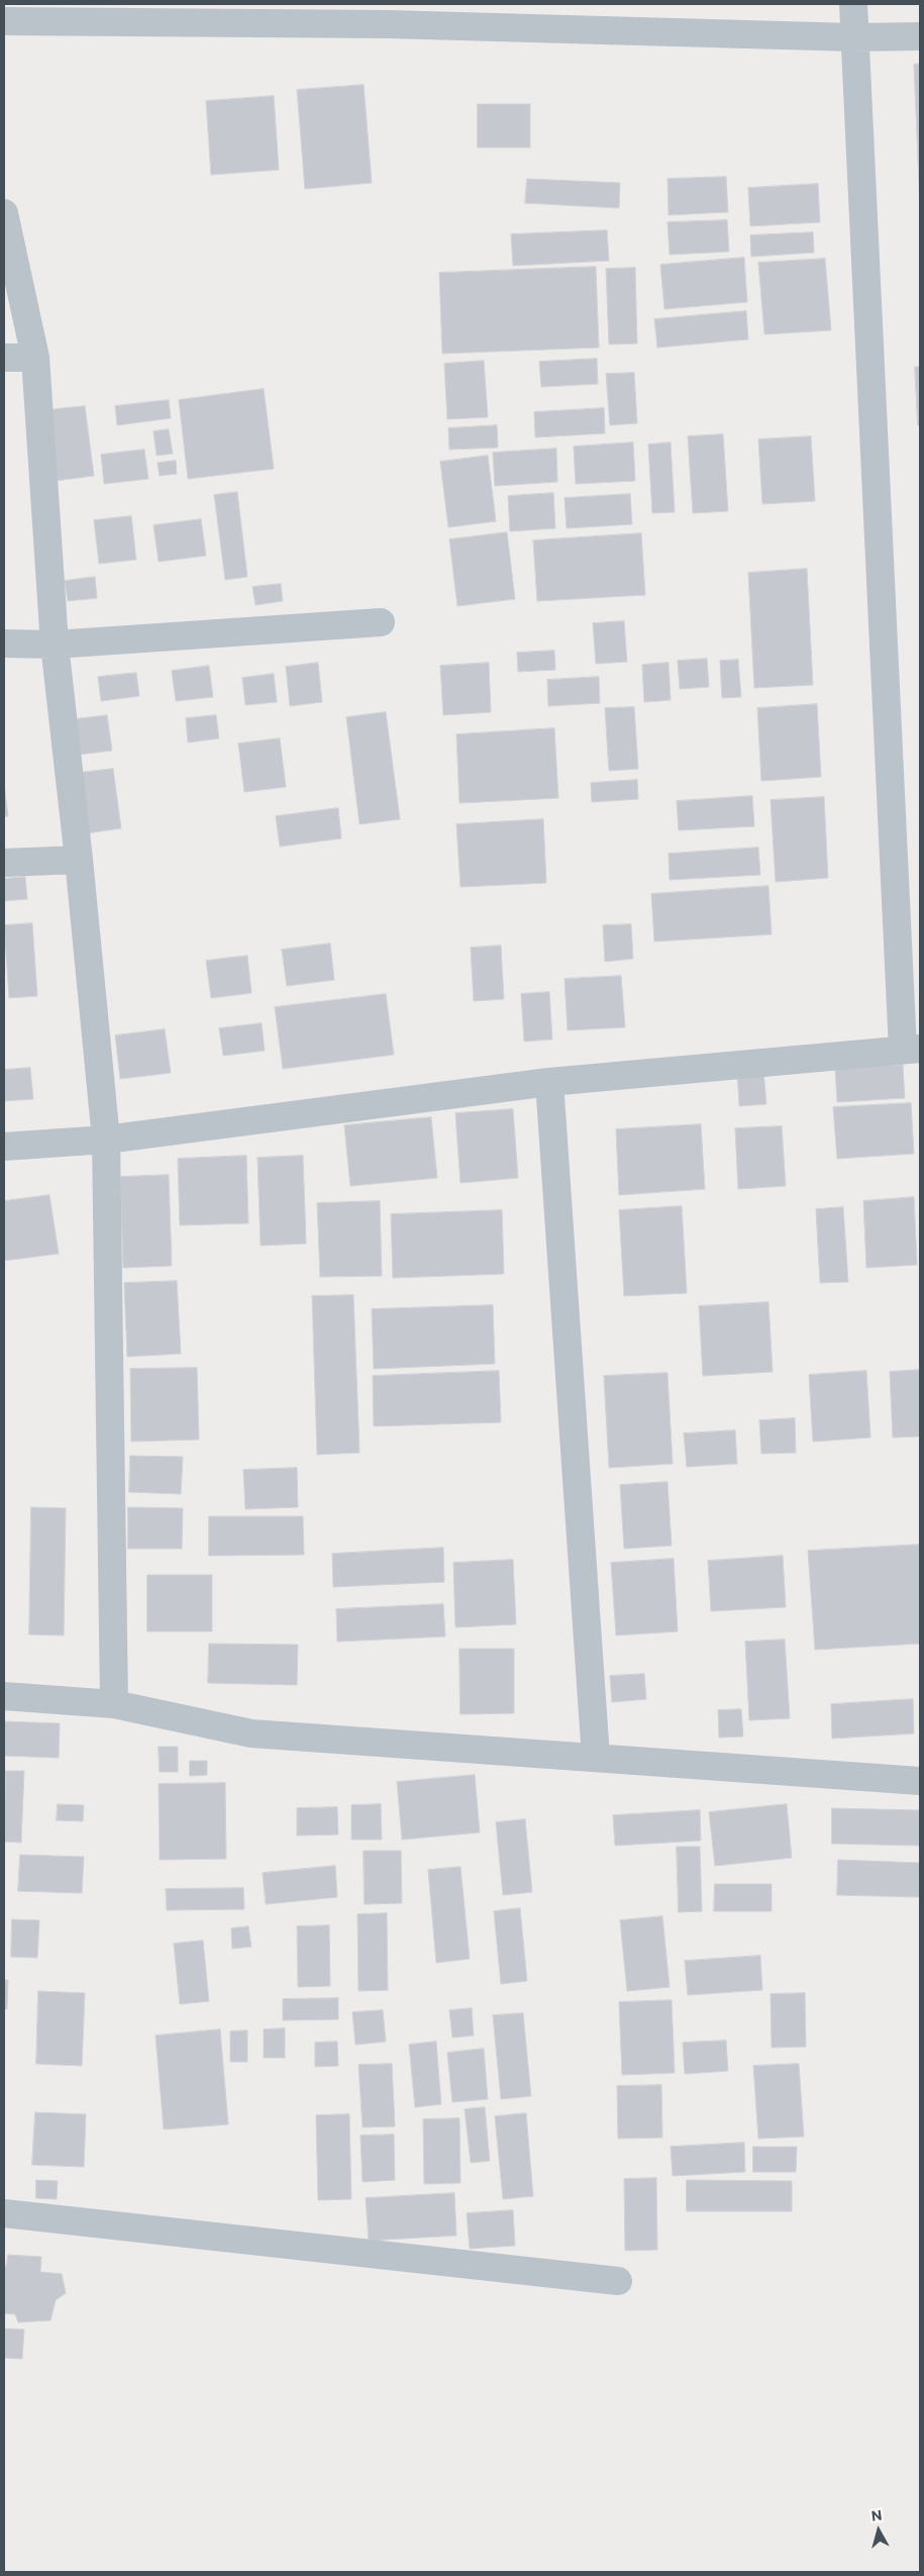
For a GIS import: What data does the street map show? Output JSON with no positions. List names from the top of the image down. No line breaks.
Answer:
{"north":"top"}
